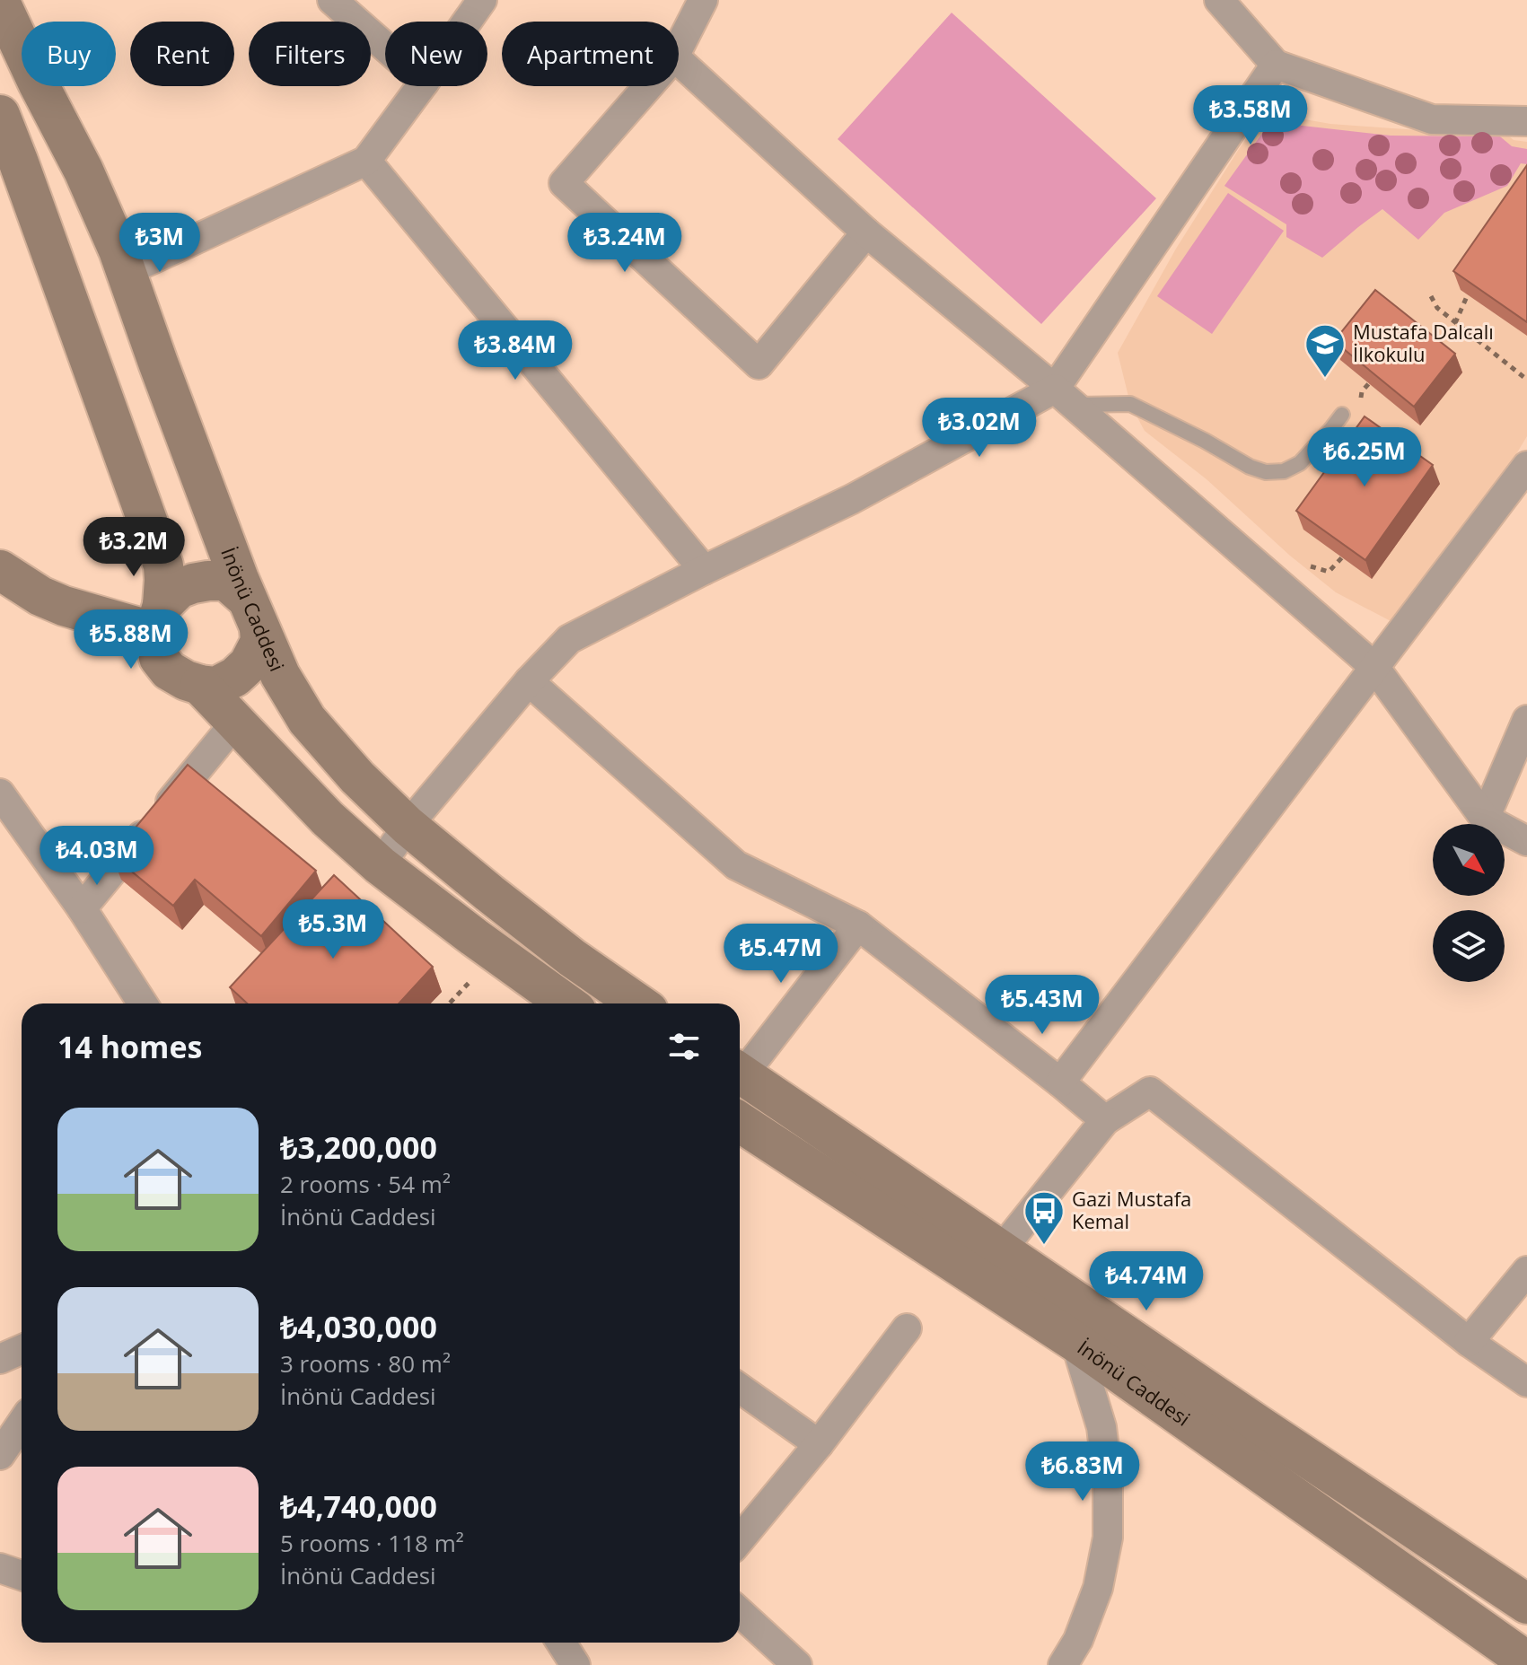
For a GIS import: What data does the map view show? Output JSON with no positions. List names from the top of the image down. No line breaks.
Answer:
{"streets":{"main road":["İnönü Caddesi"]},"places":{"school or university":["Mustafa Dalcalı İlkokulu"],"bus stop":["Gazi Mustafa Kemal"]},"north":"bottom right","page":{"chip":["Buy","Rent","Filters","New","Apartment"],"price":["₺3.58M","₺3M","₺3.24M","₺3.84M","₺3.02M","₺6.25M","₺3.2M","₺5.88M","₺4.03M","₺5.3M","₺5.47M","₺5.43M","₺4.74M","₺6.83M"],"heading":"14 homes","list":[{"name":"₺3,200,000","note":"2 rooms · 54 m² · İnönü Caddesi"},{"name":"₺4,030,000","note":"3 rooms · 80 m² · İnönü Caddesi"},{"name":"₺4,740,000","note":"5 rooms · 118 m² · İnönü Caddesi"}]}}
